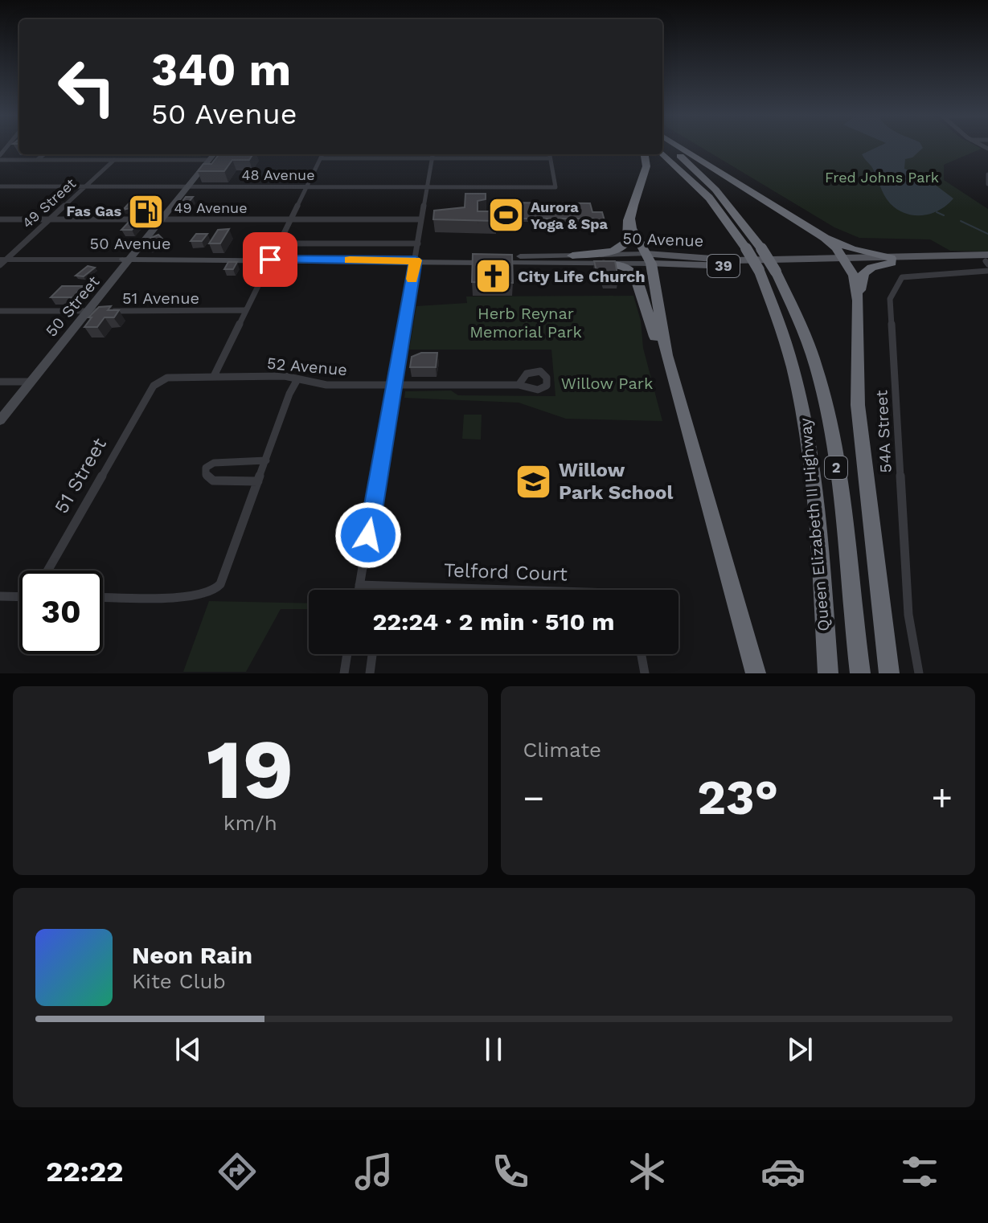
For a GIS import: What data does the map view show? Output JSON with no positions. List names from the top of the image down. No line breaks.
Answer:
{"streets":{"highway":["2","Queen Elizabeth II Highway"],"main road":["50 Avenue","39","50 Street"],"street":["48 Avenue","49 Street","49 Avenue","51 Avenue","52 Avenue","54A Street","51 Street","Telford Court"]},"crossings":[["48 Avenue","49 Street"],["48 Avenue","50 Street"],["49 Street","49 Avenue"],["49 Street","50 Avenue"],["49 Avenue","50 Street"],["50 Avenue","50 Street"],["50 Avenue","54A Street"],["51 Avenue","50 Street"],["52 Avenue","51 Street"]],"parks":["Fred Johns Park","Herb Reynar Memorial Park","Willow Park"],"places":{"fuel station":["Fas Gas"],"sports":["Aurora Yoga & Spa"],"church":["City Life Church"],"school or university":["Willow Park School"]},"page":{"turn":["340 m","50 Avenue"],"limit":"30","trip":"22:24 · 2 min · 510 m","tile":[["19","km/h"],"Climate"],"heat":["−","23°","+"],"song":["Neon Rain","Kite Club"],"tabs":"22:22"}}
